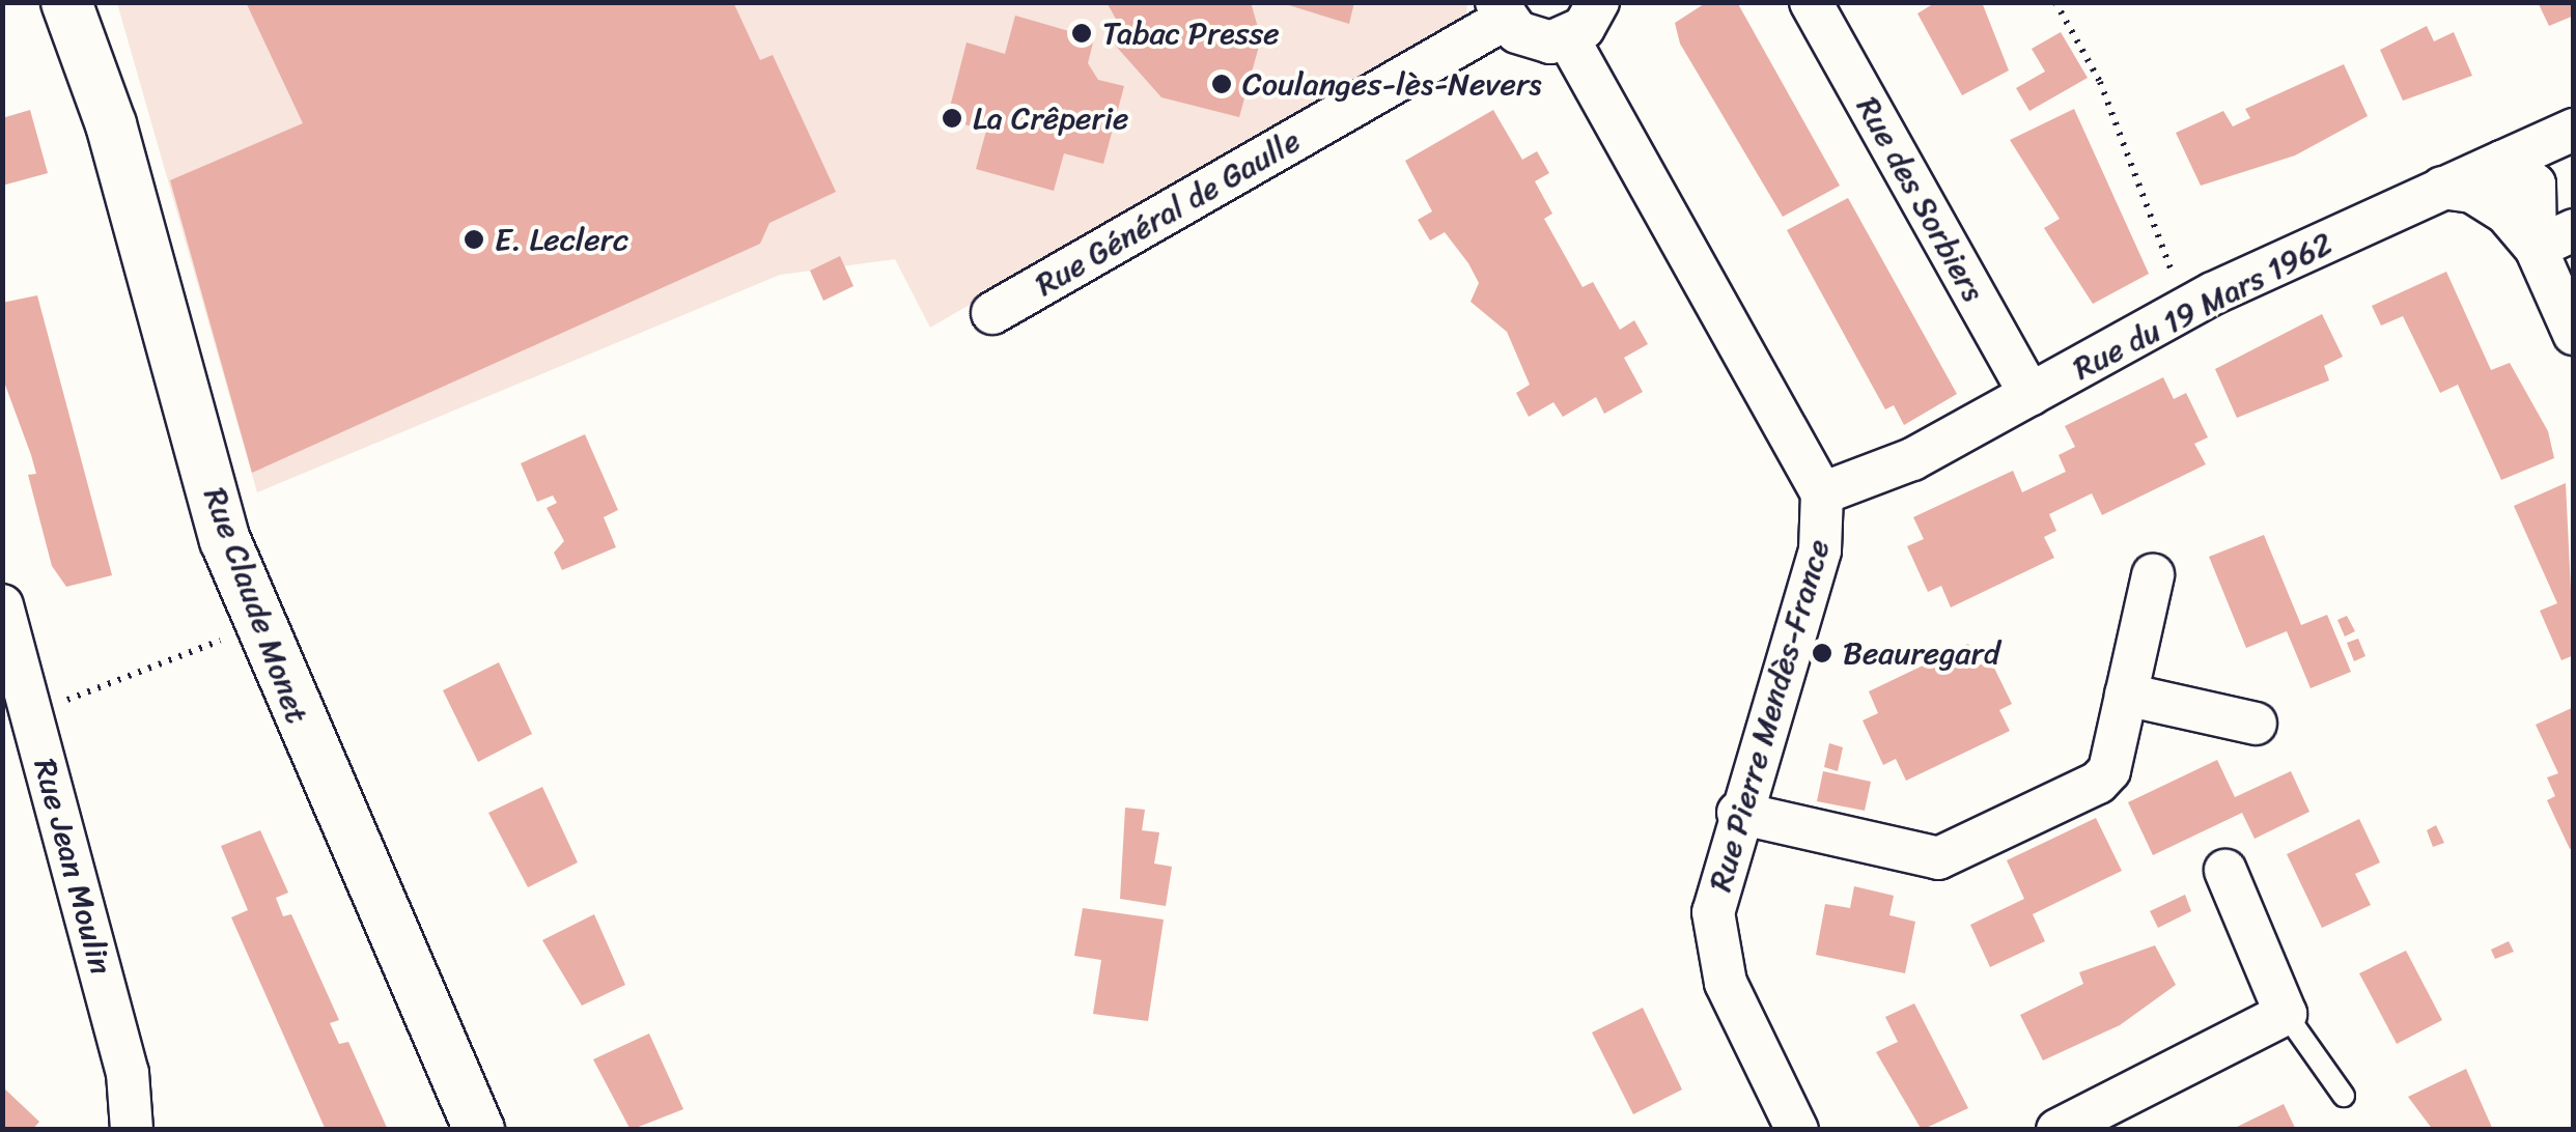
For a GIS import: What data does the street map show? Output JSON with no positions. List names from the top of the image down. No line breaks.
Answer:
{"streets":{"street":["Rue des Sorbiers","Rue Général de Gaulle","Rue du 19 Mars 1962","Rue Claude Monet","Rue Pierre Mendès-France","Rue Jean Moulin"]},"crossings":[["Rue des Sorbiers","Rue du 19 Mars 1962"],["Rue du 19 Mars 1962","Rue Pierre Mendès-France"]],"places":["Tabac Presse","Coulanges-lès-Nevers","La Crêperie","E. Leclerc","Beauregard"]}
